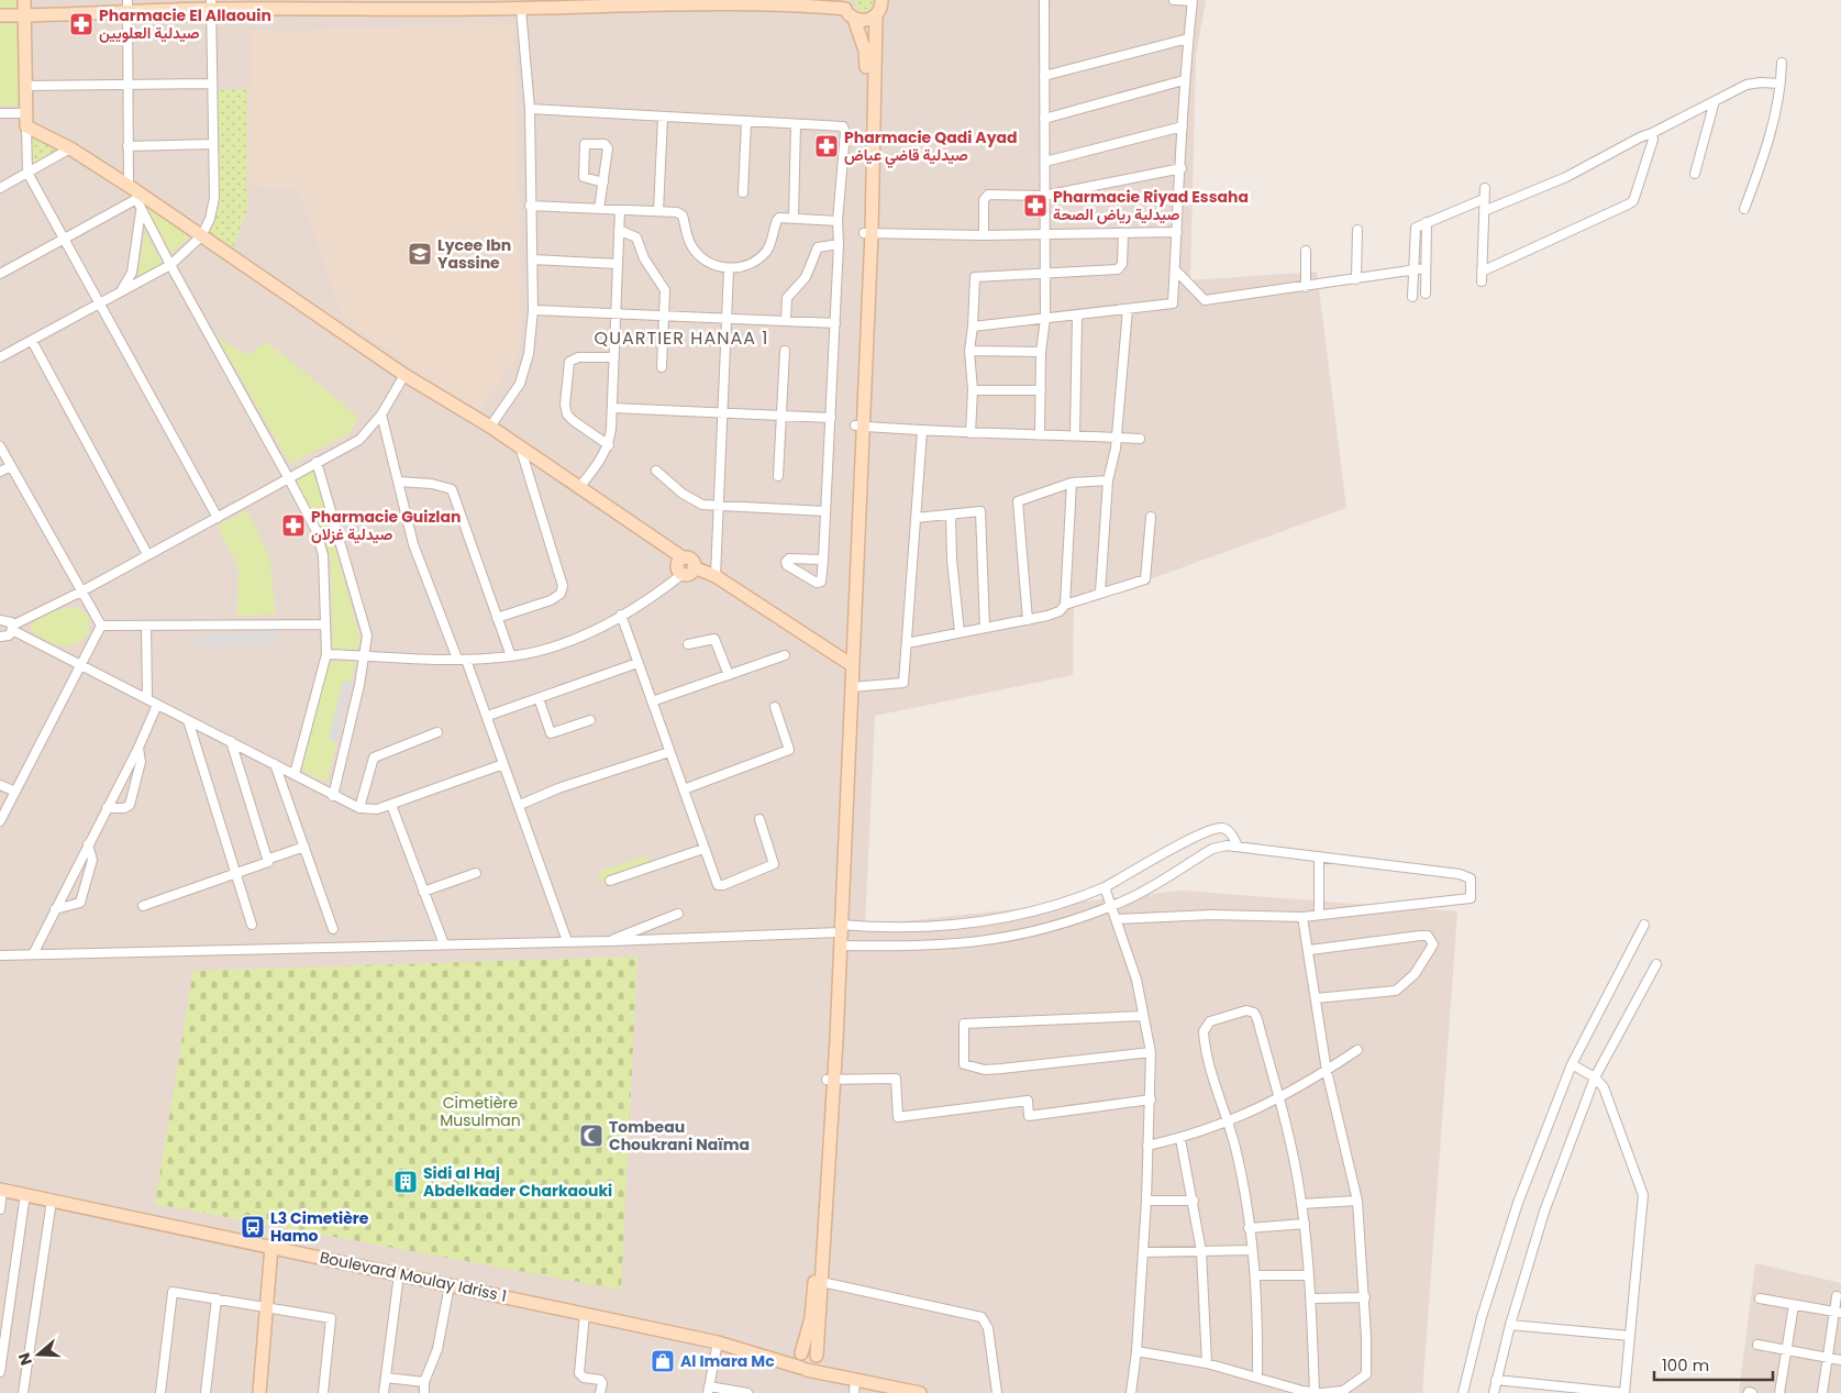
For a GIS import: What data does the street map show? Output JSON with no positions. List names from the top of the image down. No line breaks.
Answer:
{"streets":{"main road":["Boulevard Moulay Idriss 1"]},"districts":["QUARTIER HANAA 1"],"parks":["Cimetière Musulman"],"places":{"pharmacy":["Pharmacie El Allaouin صيدلية العلويين","Pharmacie Qadi Ayad صيدلية قاضي عياض","Pharmacie Riyad Essaha صيدلية رياض الصحة","Pharmacie Guizlan صيدلية غزلان"],"school or university":["Lycee Ibn Yassine"],"mosque":["Tombeau Choukrani Naïma"],"building":["Sidi al Haj Abdelkader Charkaouki"],"bus stop":["L3 Cimetière Hamo"],"shop":["Al Imara Mc"]},"scale_bar":"100 m","north":"left"}
